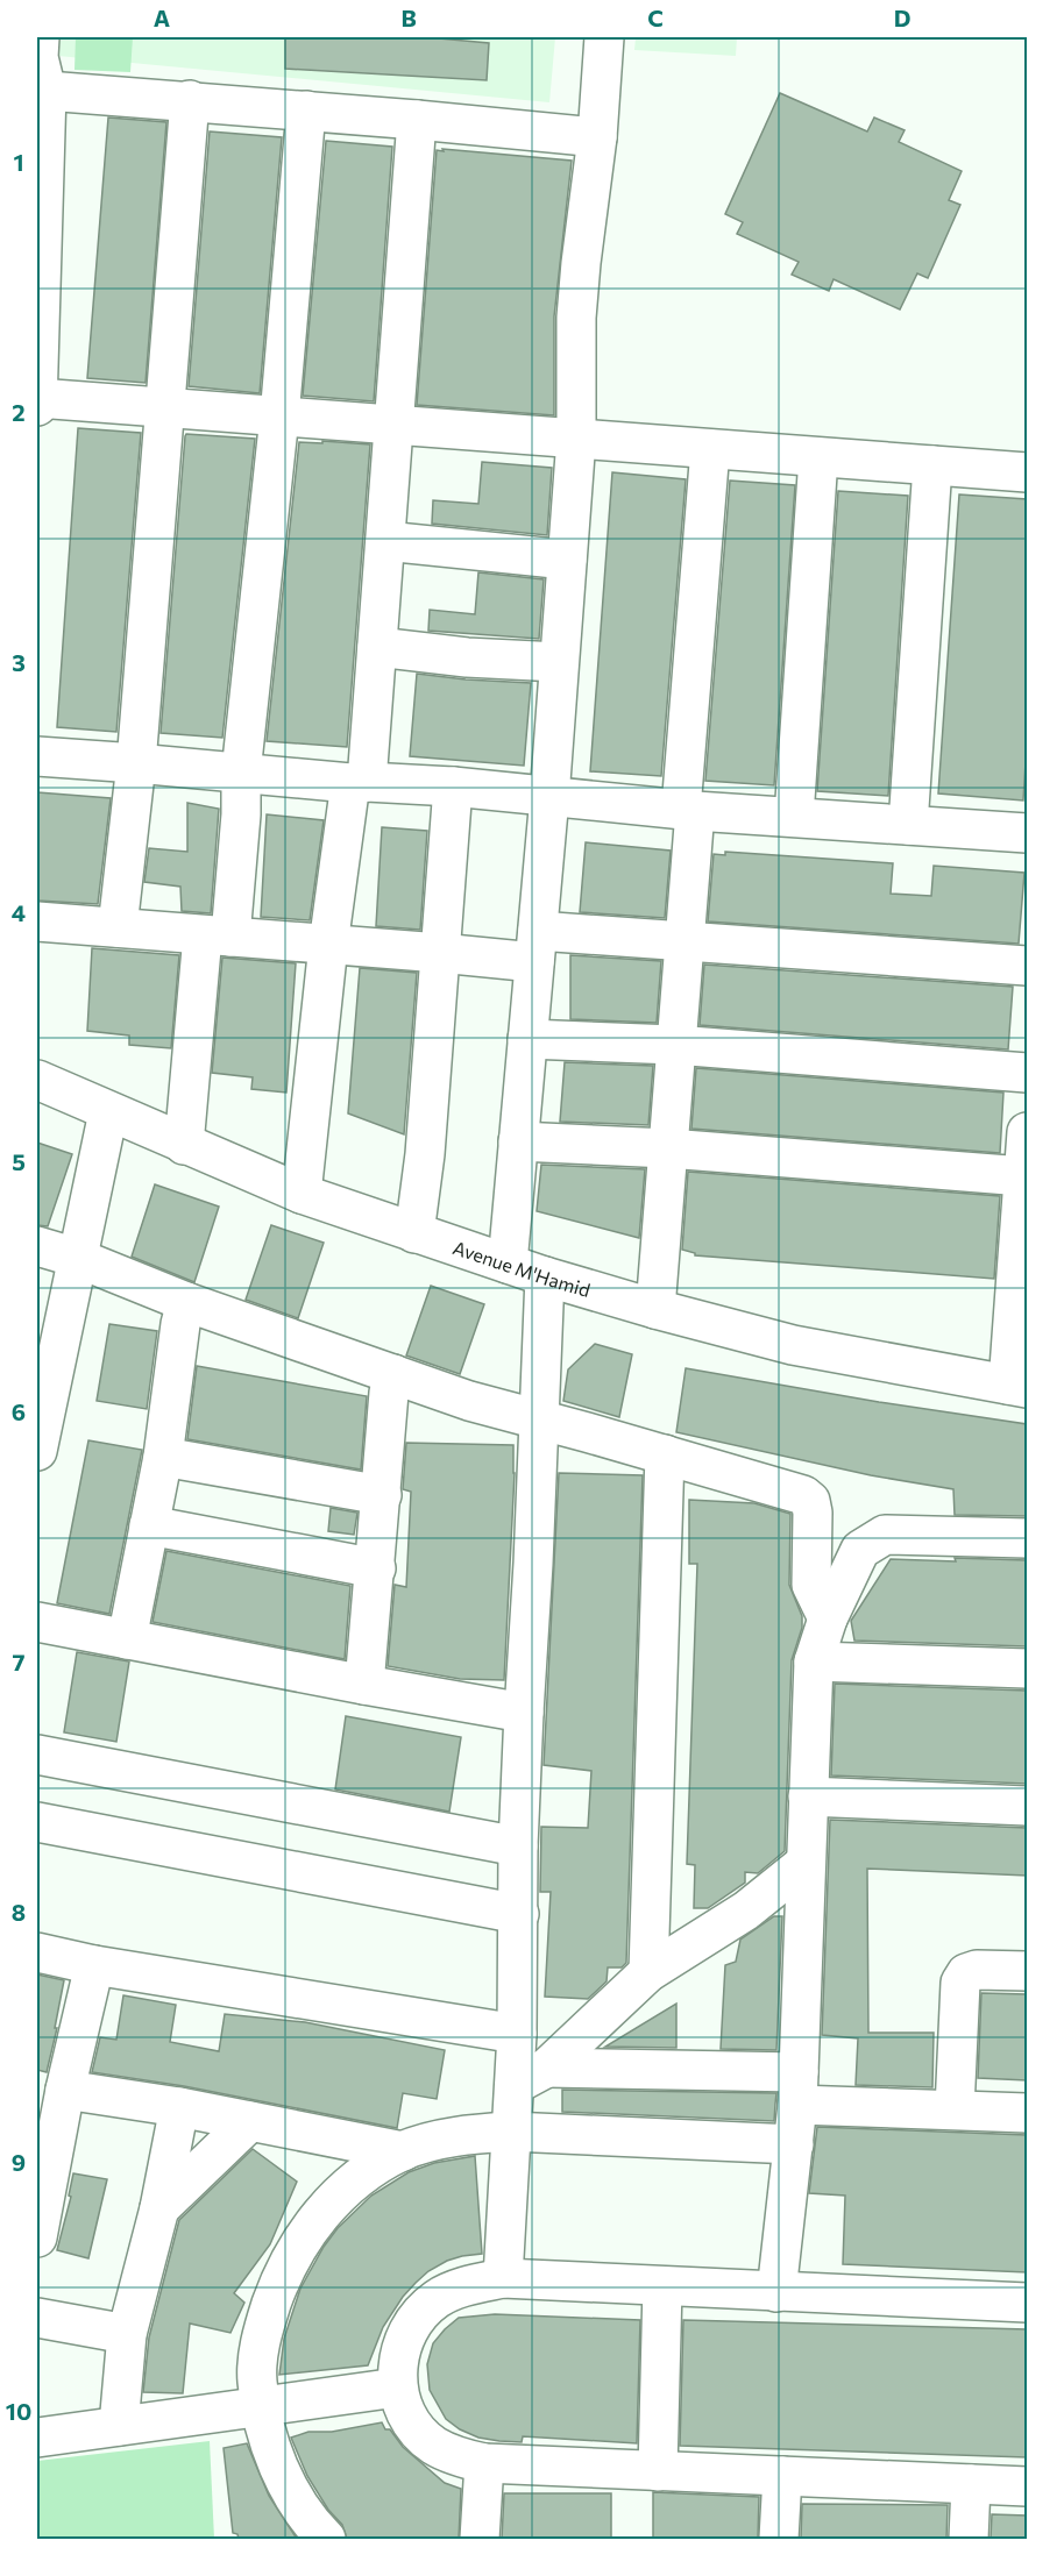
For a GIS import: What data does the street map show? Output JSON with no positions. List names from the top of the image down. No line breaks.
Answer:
{"streets":{"street":["Avenue M'Hamid"]},"grid":{"columns":["A","B","C","D"],"rows":["1","2","3","4","5","6","7","8","9","10"]}}
